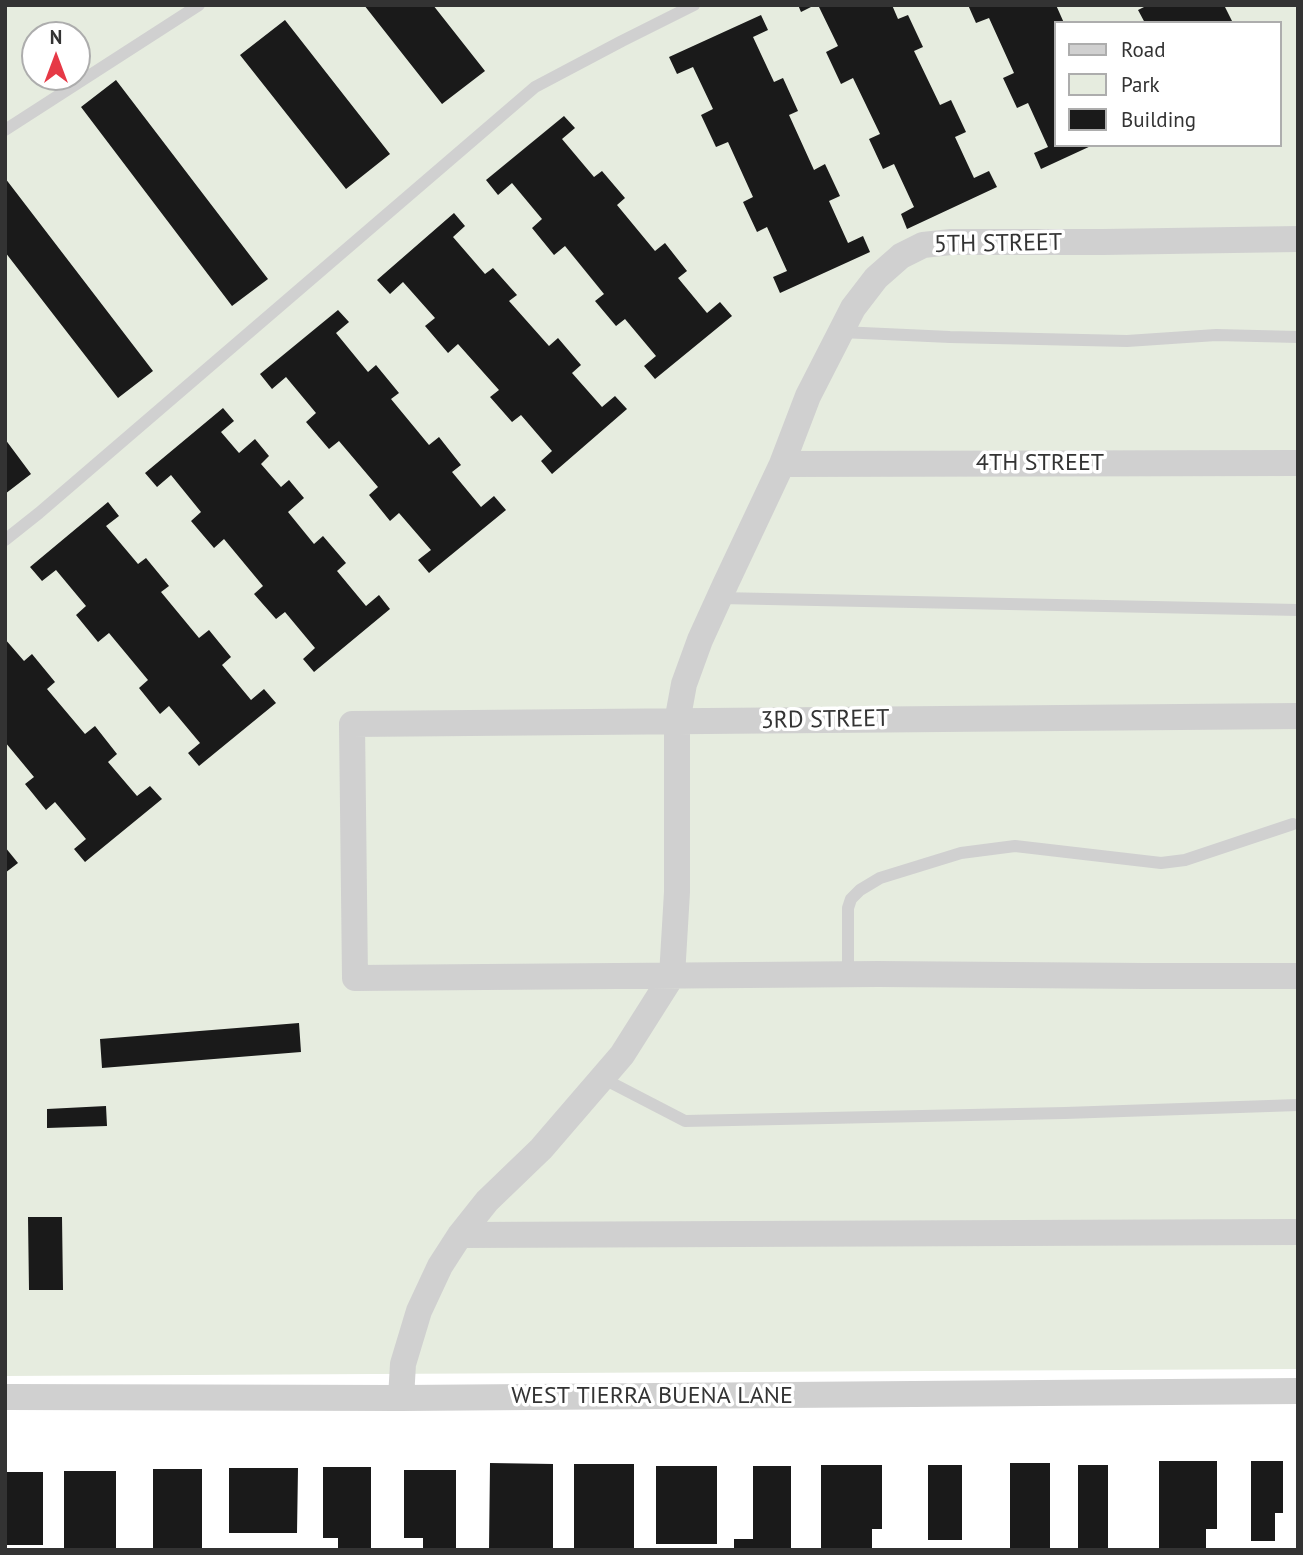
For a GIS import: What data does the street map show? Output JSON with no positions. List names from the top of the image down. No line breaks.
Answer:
{"streets":{"street":["5TH STREET","4TH STREET","3RD STREET","WEST TIERRA BUENA LANE"]},"crossings":[["5TH STREET","4TH STREET"],["5TH STREET","3RD STREET"]],"legend":["Road","Park","Building"],"north":"top"}
